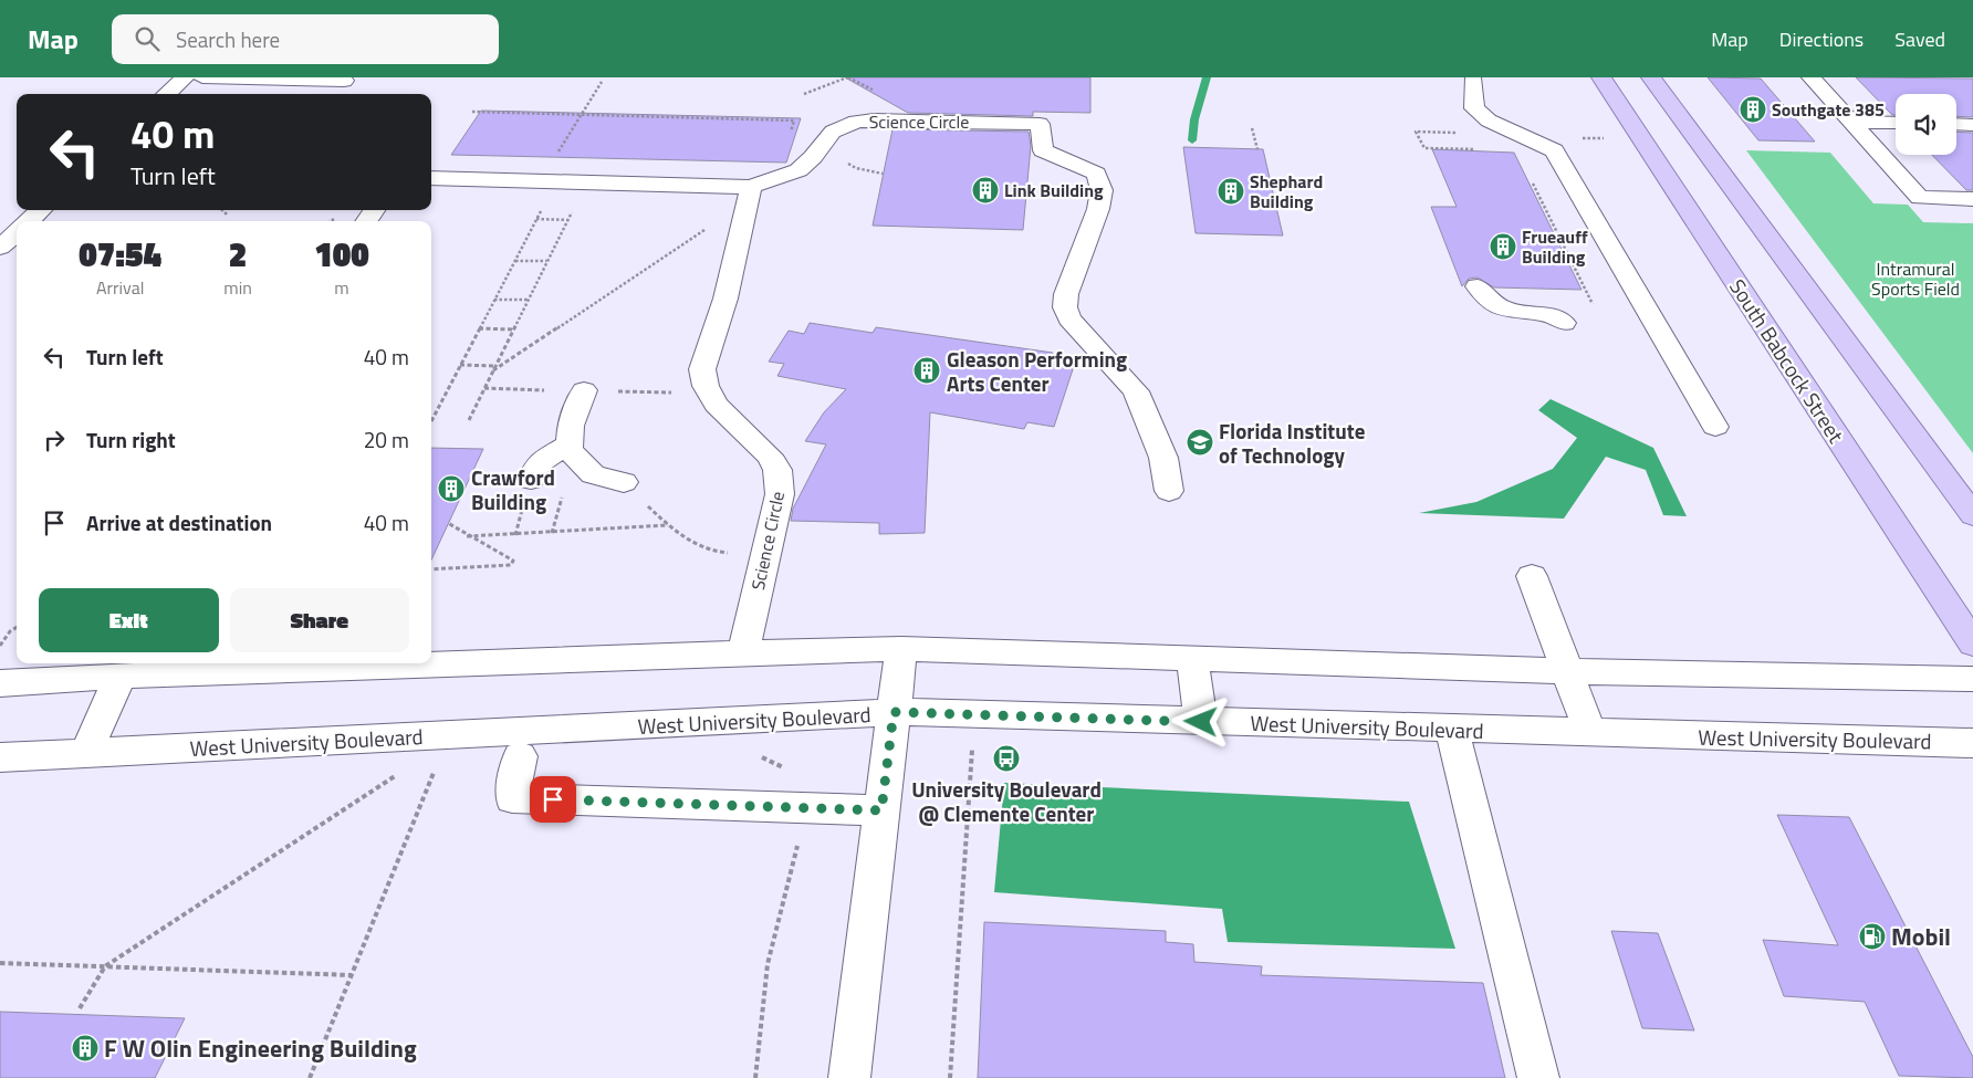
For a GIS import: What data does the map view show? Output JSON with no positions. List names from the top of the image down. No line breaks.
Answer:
{"streets":{"main road":["South Babcock Street"],"street":["Science Circle","West University Boulevard"]},"parks":["Intramural Sports Field"],"places":{"building":["Southgate 385","Link Building","Shephard Building","Frueauff Building","Gleason Performing Arts Center","Crawford Building","F W Olin Engineering Building"],"school or university":["Florida Institute of Technology"],"bus stop":["University Boulevard @ Clemente Center"],"fuel station":["Mobil"]},"page":{"header":"Map","search":"Search here","nav":["Map","Directions","Saved"],"turn":["40 m","Turn left"],"eta":["07:54","Arrival","2","min","100","m"],"list":[{"name":"Turn left","value":"40 m"},{"name":"Turn right","value":"20 m"},{"name":"Arrive at destination","value":"40 m"}],"buttons":["Exit","Share"]}}
